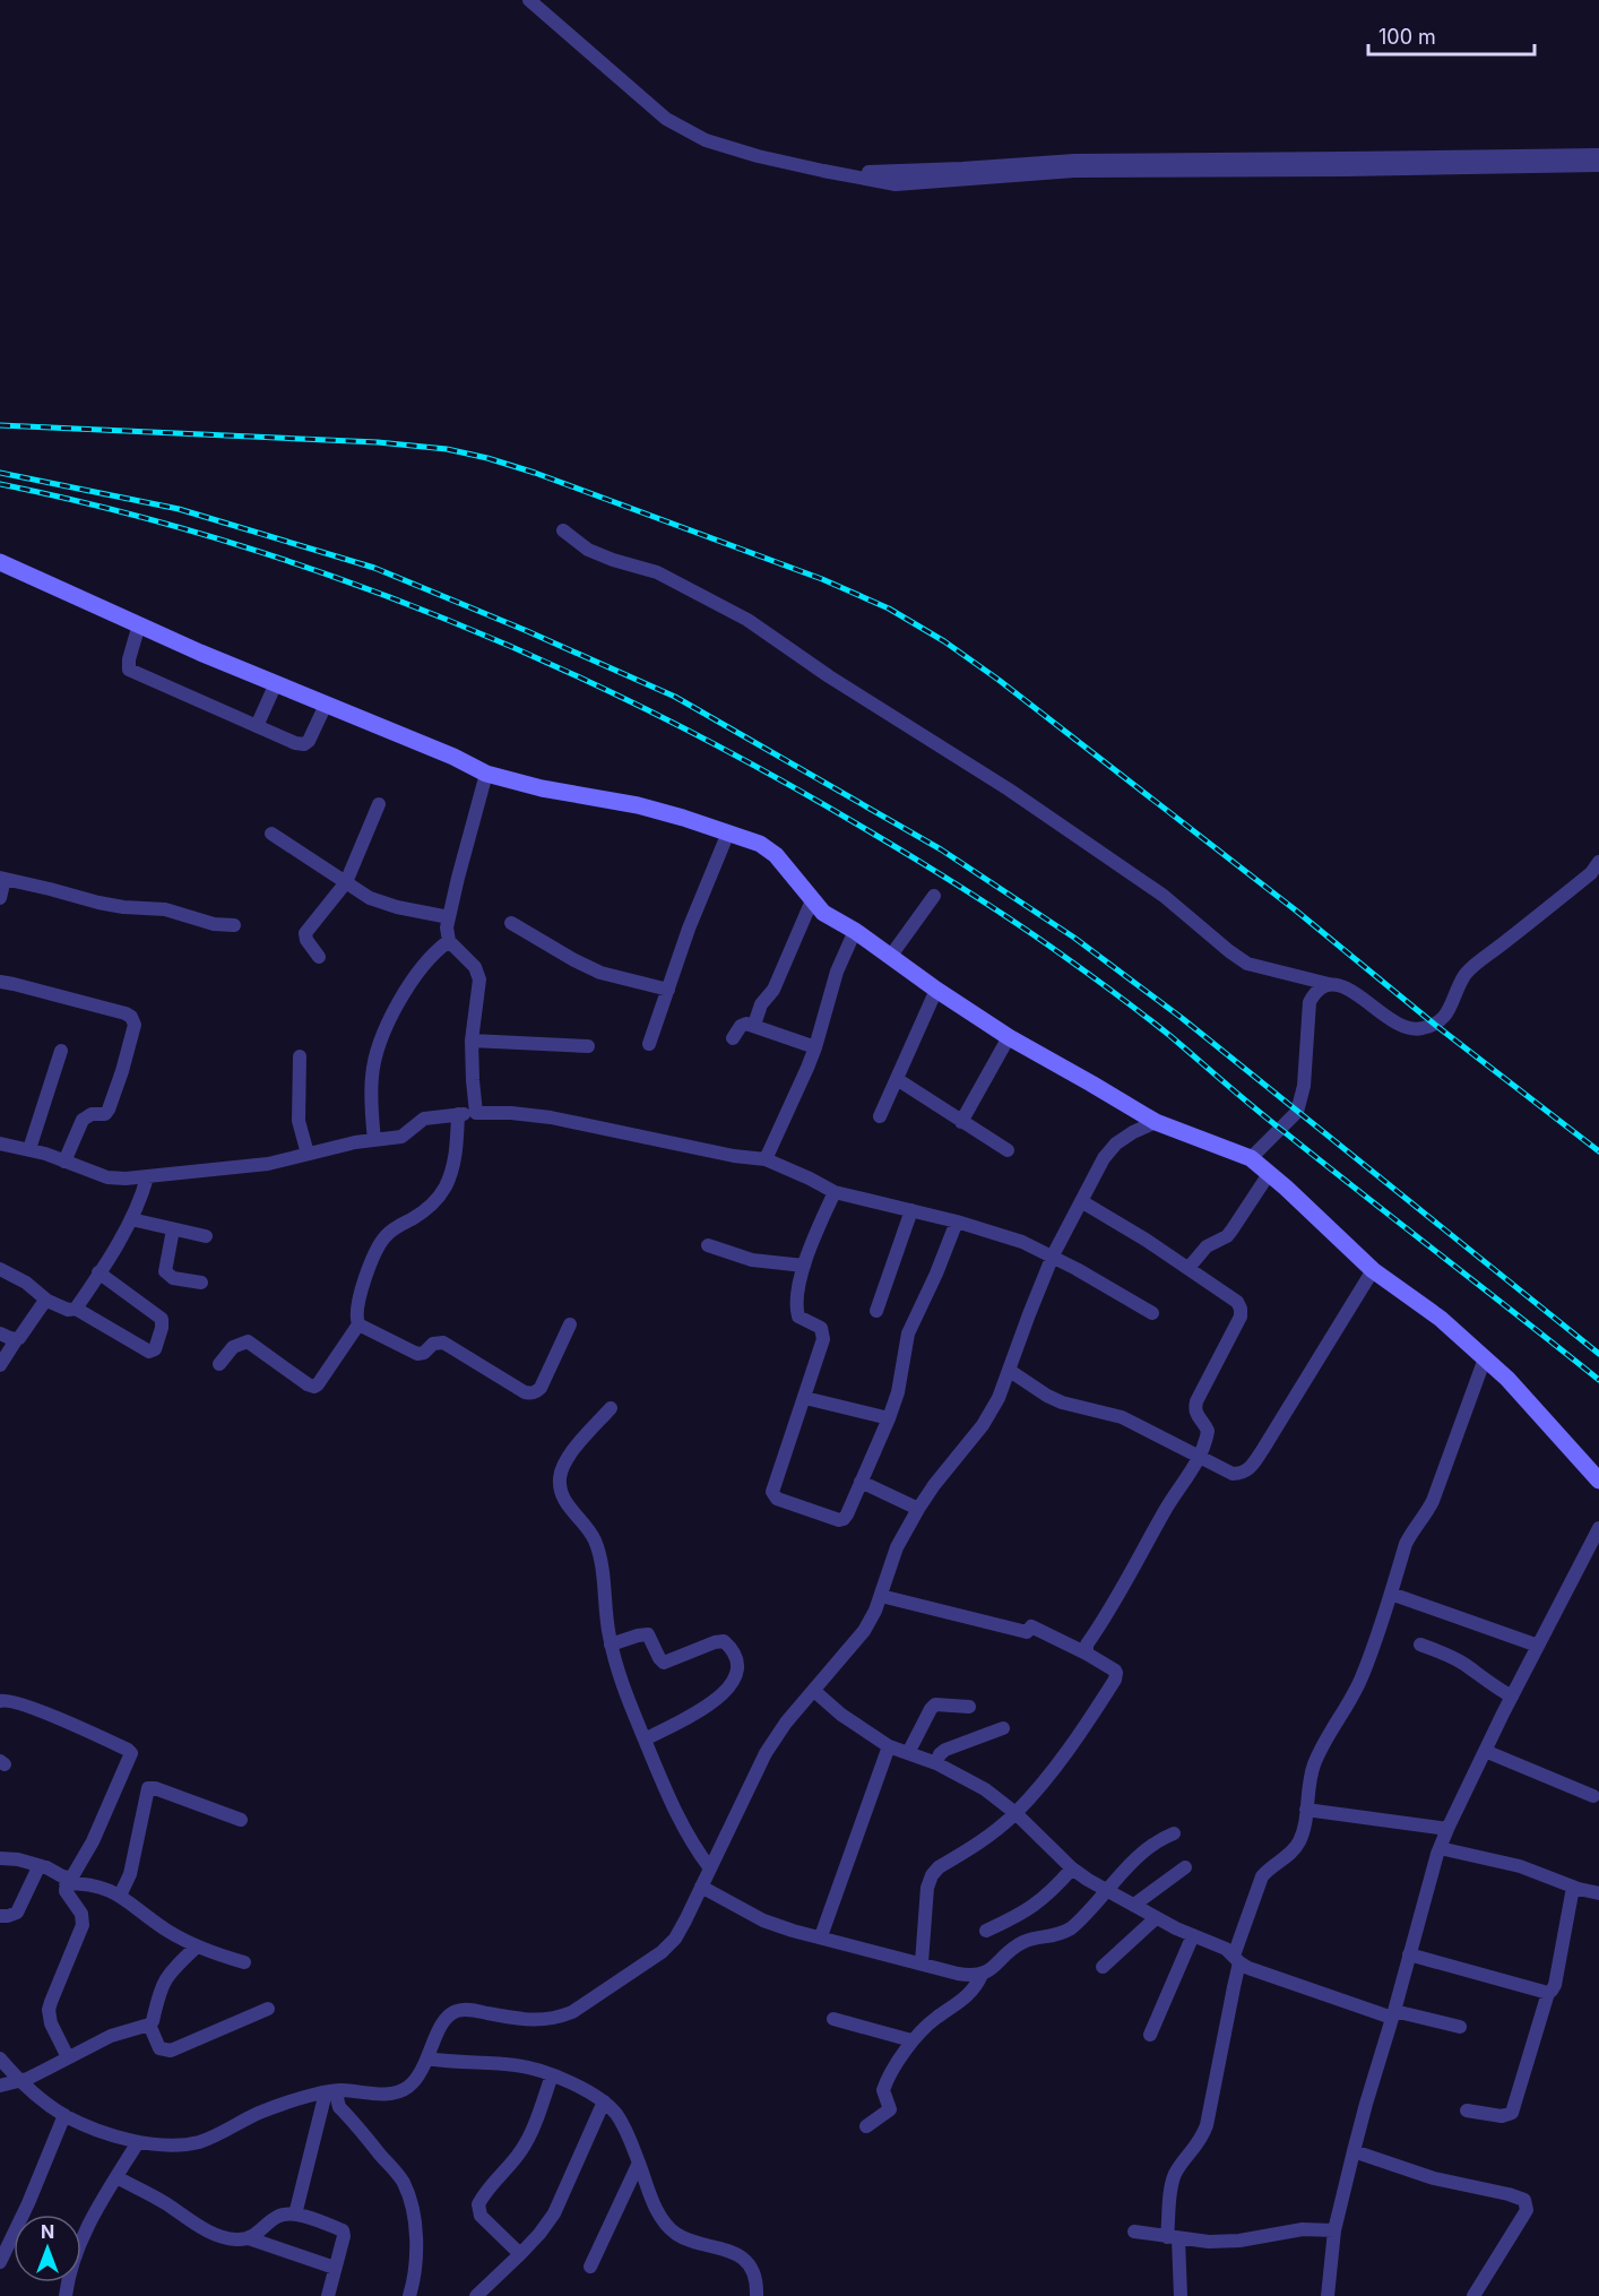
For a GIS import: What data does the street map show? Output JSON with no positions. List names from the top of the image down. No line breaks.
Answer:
{"scale_bar":"100 m","north":"top"}
